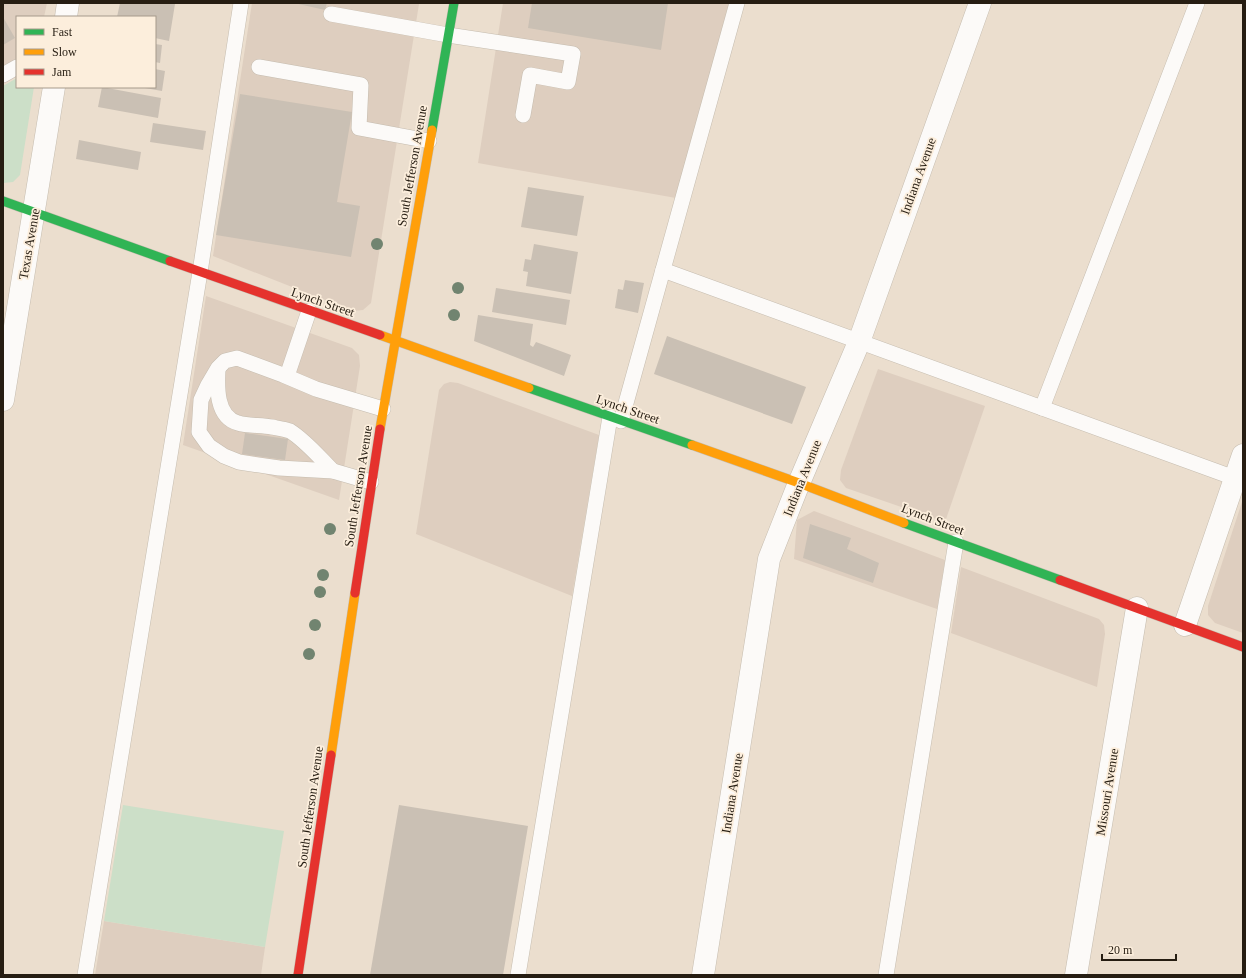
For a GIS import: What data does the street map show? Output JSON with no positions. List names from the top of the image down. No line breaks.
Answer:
{"streets":{"street":["South Jefferson Avenue","Indiana Avenue","Texas Avenue","Lynch Street","Missouri Avenue"]},"crossings":[["South Jefferson Avenue","Lynch Street"],["Indiana Avenue","Lynch Street"],["Texas Avenue","Lynch Street"],["Lynch Street","Missouri Avenue"]],"legend":["Fast","Slow","Jam"],"scale_bar":"20 m"}
